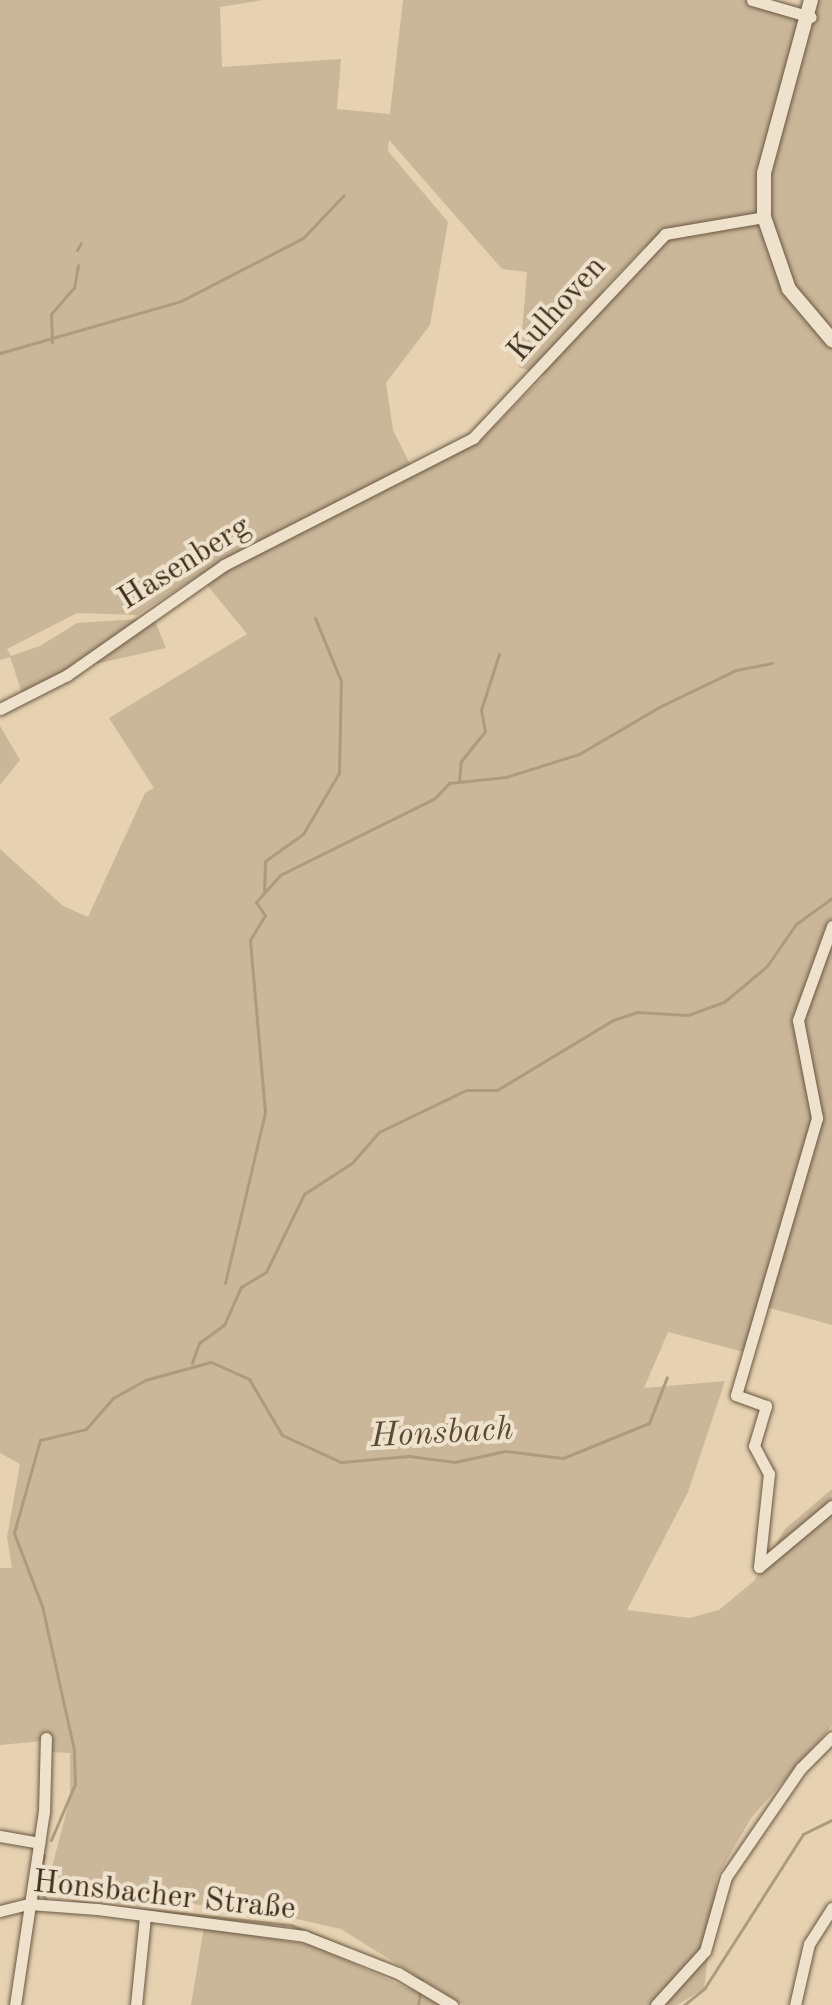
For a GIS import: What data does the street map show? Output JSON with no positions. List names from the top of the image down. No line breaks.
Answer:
{"streets":{"street":["Kulhoven","Hasenberg","Honsbacher Straße"]},"crossings":[["Kulhoven","Hasenberg"]],"water":["Honsbach"]}
